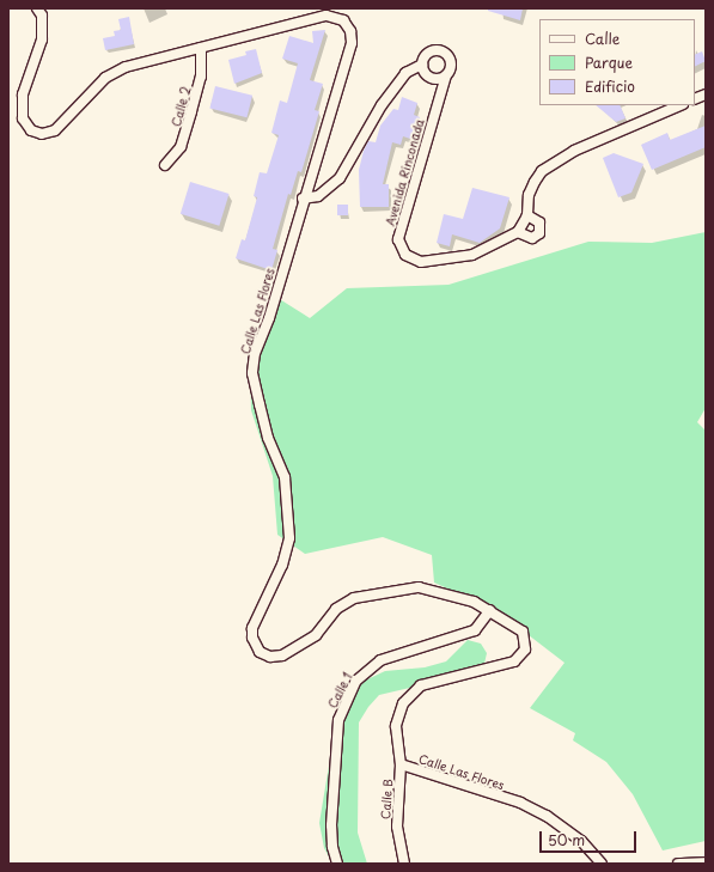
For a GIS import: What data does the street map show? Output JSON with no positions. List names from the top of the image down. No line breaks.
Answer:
{"streets":{"street":["Calle 2","Avenida Rinconada","Calle Las Flores","Calle 1","Calle B"]},"crossings":[["Calle 2","Calle Las Flores"],["Avenida Rinconada","Calle Las Flores"],["Calle Las Flores","Calle 1"],["Calle Las Flores","Calle B"]],"legend":["Calle","Parque","Edificio"],"scale_bar":"50 m"}
